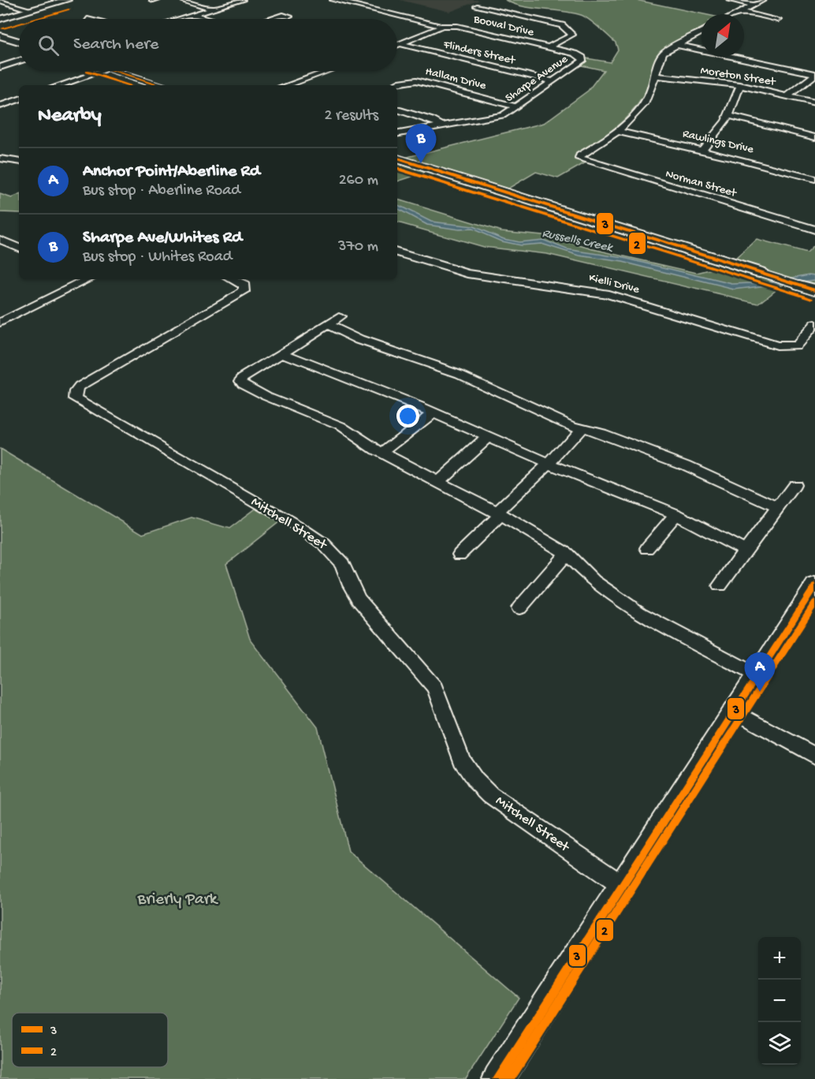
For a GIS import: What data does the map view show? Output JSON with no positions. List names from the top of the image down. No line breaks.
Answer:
{"streets":{"street":["Booval Drive","Flinders Street","Moreton Street","Hallam Drive","Sharpe Avenue","Rawlings Drive","Norman Street","Kielli Drive","Mitchell Street"]},"crossings":[["Booval Drive","Sharpe Avenue"],["Flinders Street","Sharpe Avenue"],["Hallam Drive","Sharpe Avenue"],["Rawlings Drive","Norman Street"]],"water":["Russells Creek"],"parks":["Brierly Park"],"lines":["transit line 2","transit line 3"],"legend":["3","2"],"north":"top right","page":{"search":"Search here","heading":["Nearby","2 results"],"pins":["B","A"],"list":[{"mark":"A","name":"Anchor Point/Aberline Rd","note":"Bus stop · Aberline Road","value":"260 m"},{"mark":"B","name":"Sharpe Ave/Whites Rd","note":"Bus stop · Whites Road","value":"370 m"}],"map_buttons":["+","−"]}}
